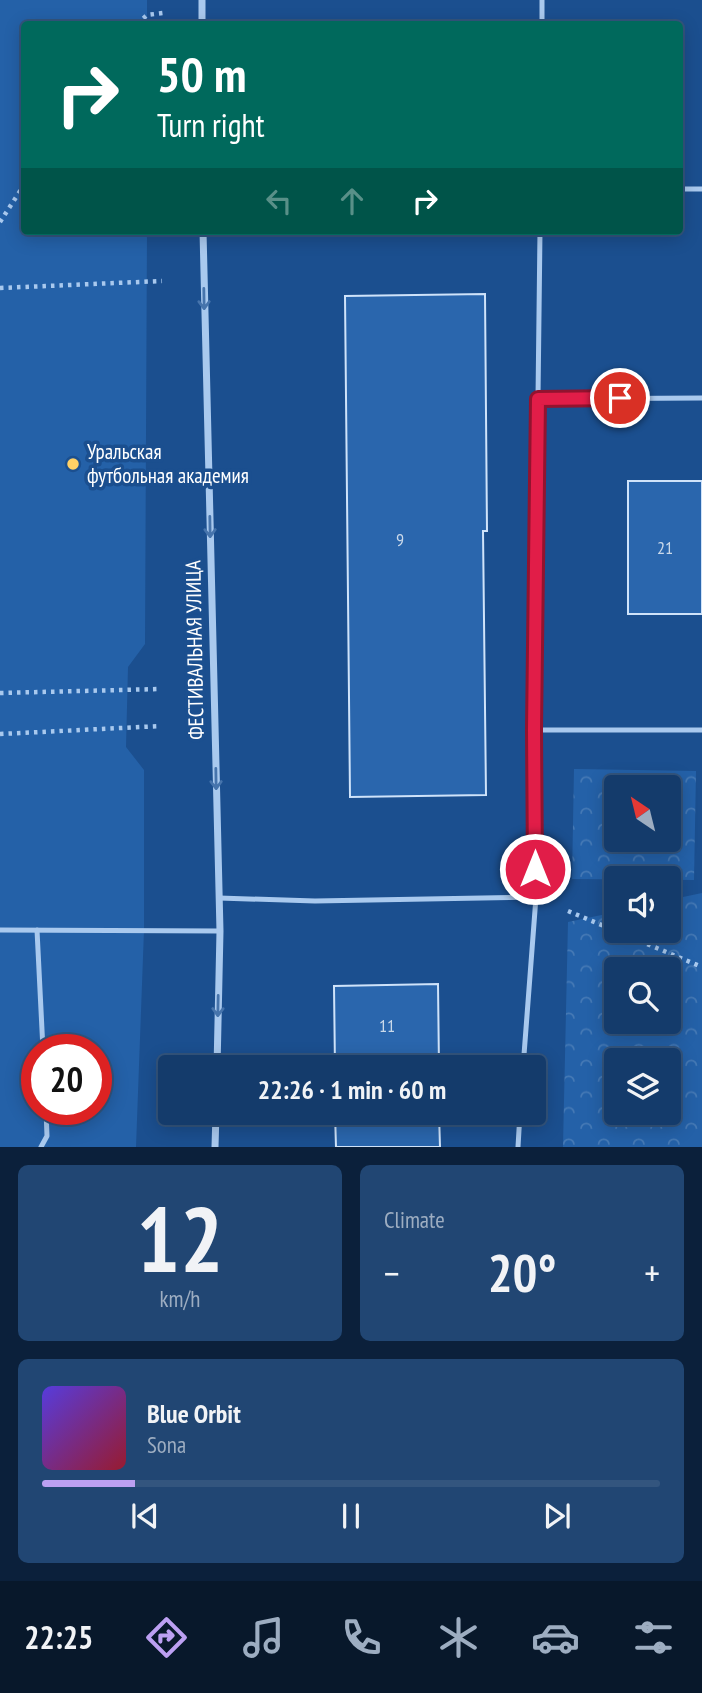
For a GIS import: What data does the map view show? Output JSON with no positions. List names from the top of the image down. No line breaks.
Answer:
{"streets":{"street":["ФЕСТИВАЛЬНАЯ УЛИЦА"]},"one_way":["ФЕСТИВАЛЬНАЯ УЛИЦА"],"places":["Уральская футбольная академия"],"house_numbers":["9","21","11"],"north":"top left","page":{"turn":["50 m","Turn right"],"limit":"20","trip":"22:26 · 1 min · 60 m","tile":[["12","km/h"],"Climate"],"heat":["−","20°","+"],"song":["Blue Orbit","Sona"],"tabs":"22:25"}}
